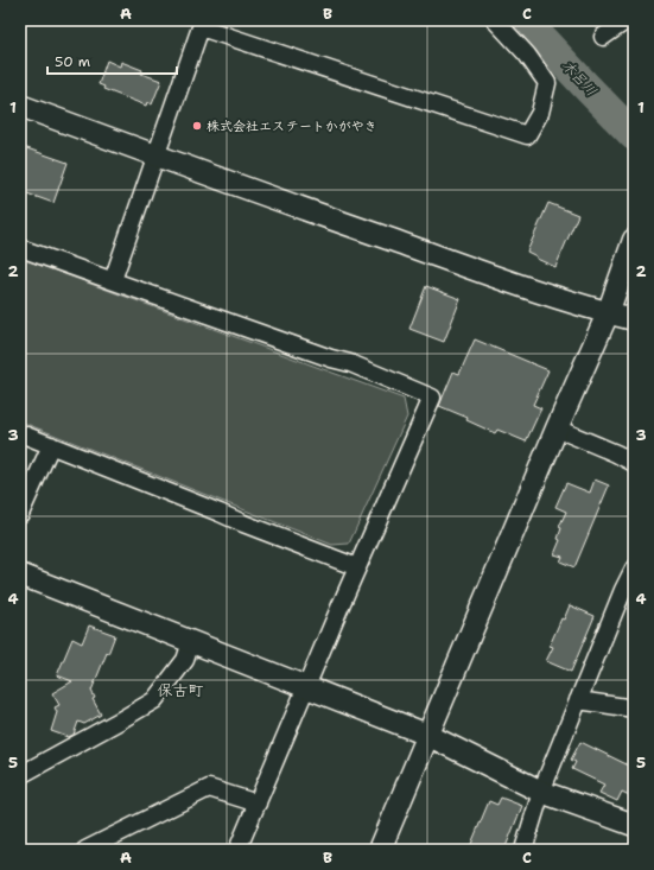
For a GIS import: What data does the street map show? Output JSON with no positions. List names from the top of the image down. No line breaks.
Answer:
{"districts":["保古町"],"water":["木呂川"],"places":["株式会社エステートかがやき"],"scale_bar":"50 m","grid":{"columns":["A","B","C"],"rows":["1","2","3","4","5"]}}
